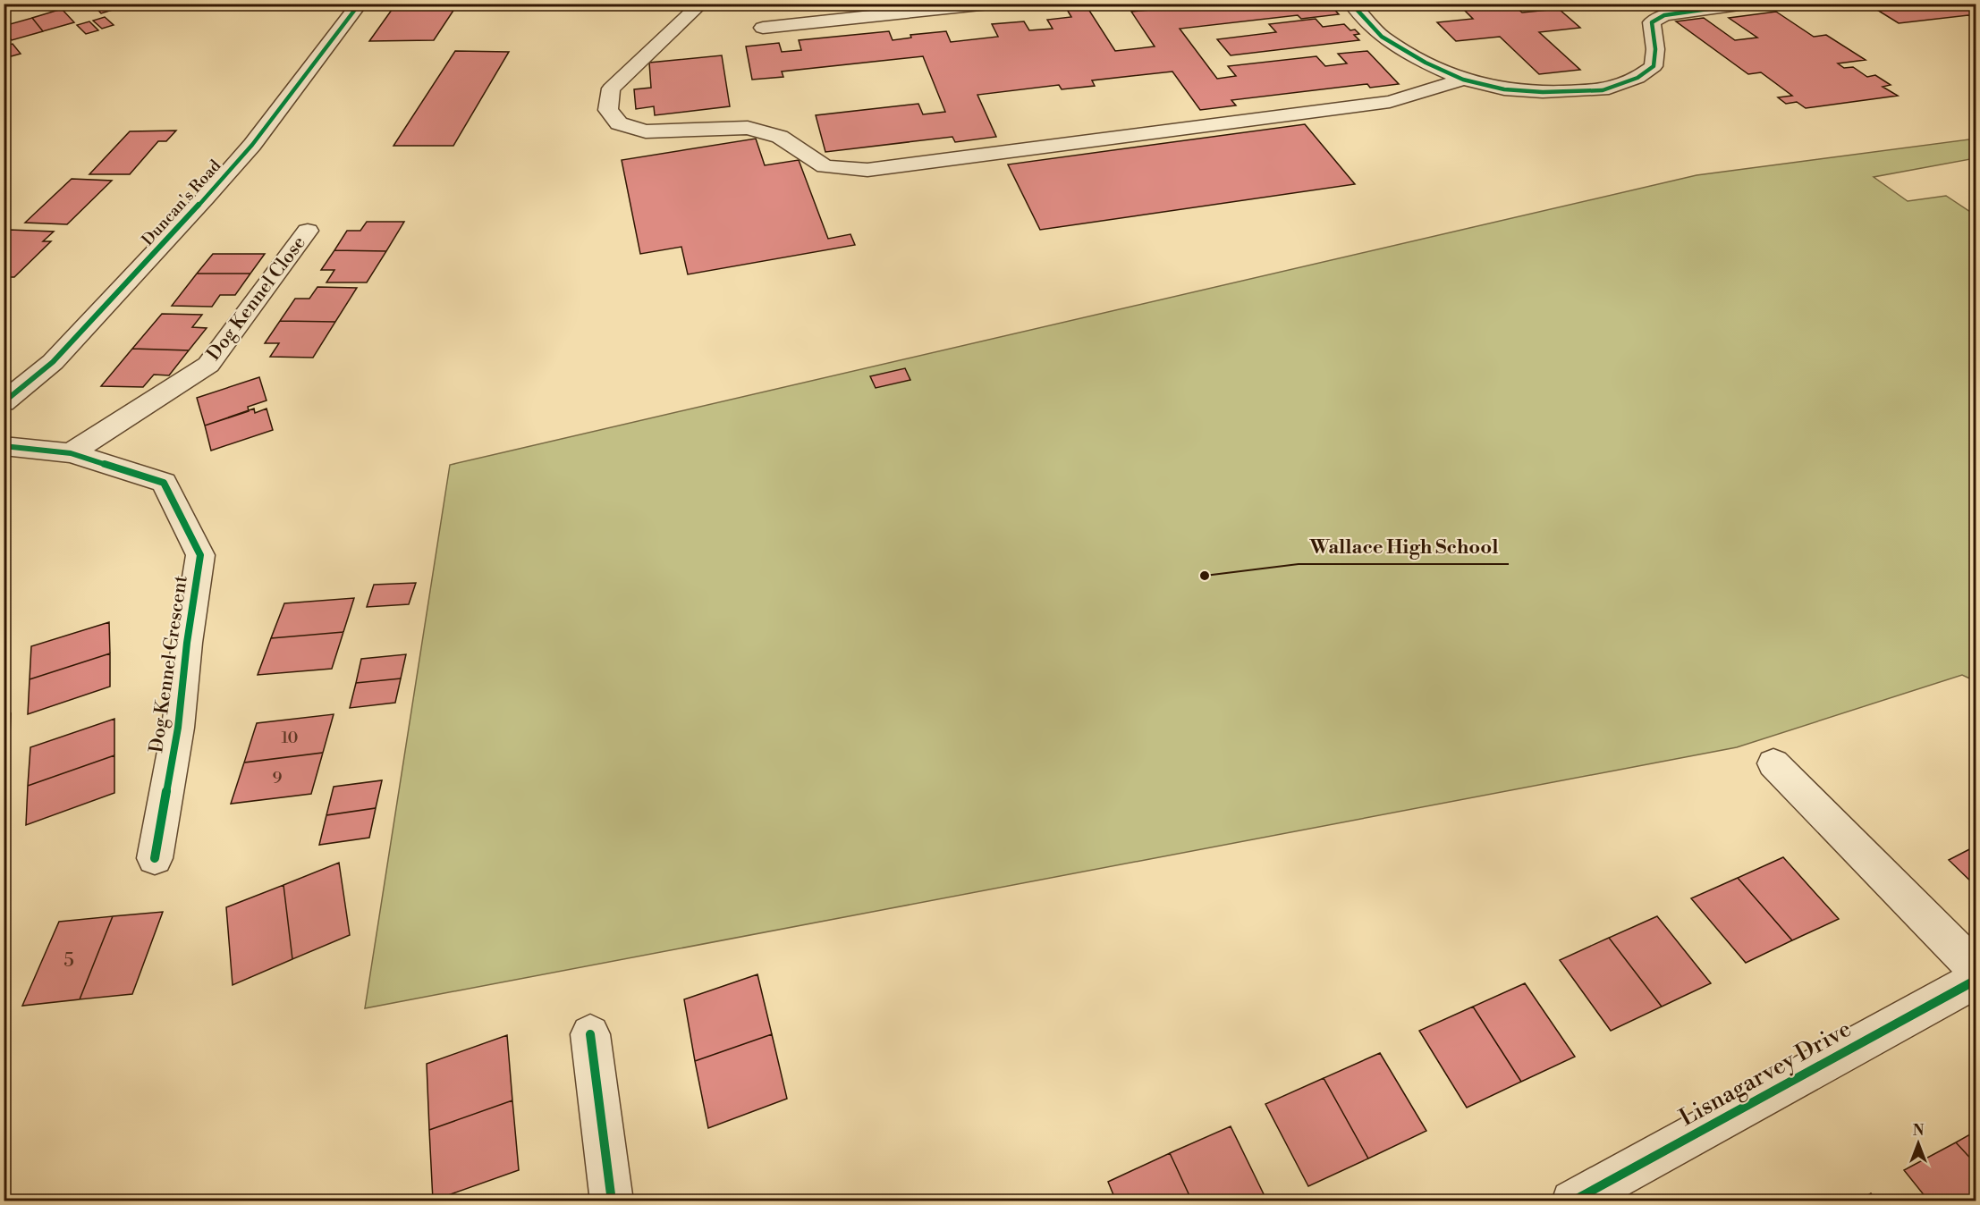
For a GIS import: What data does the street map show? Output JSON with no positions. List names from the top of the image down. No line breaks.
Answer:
{"streets":{"street":["Duncan's Road","Dog Kennel Close","Dog Kennel Crescent","Lisnagarvey Drive"]},"crossings":[["Dog Kennel Close","Dog Kennel Crescent"]],"places":["Wallace High School"],"house_numbers":["10","9","5"],"north":"top"}
